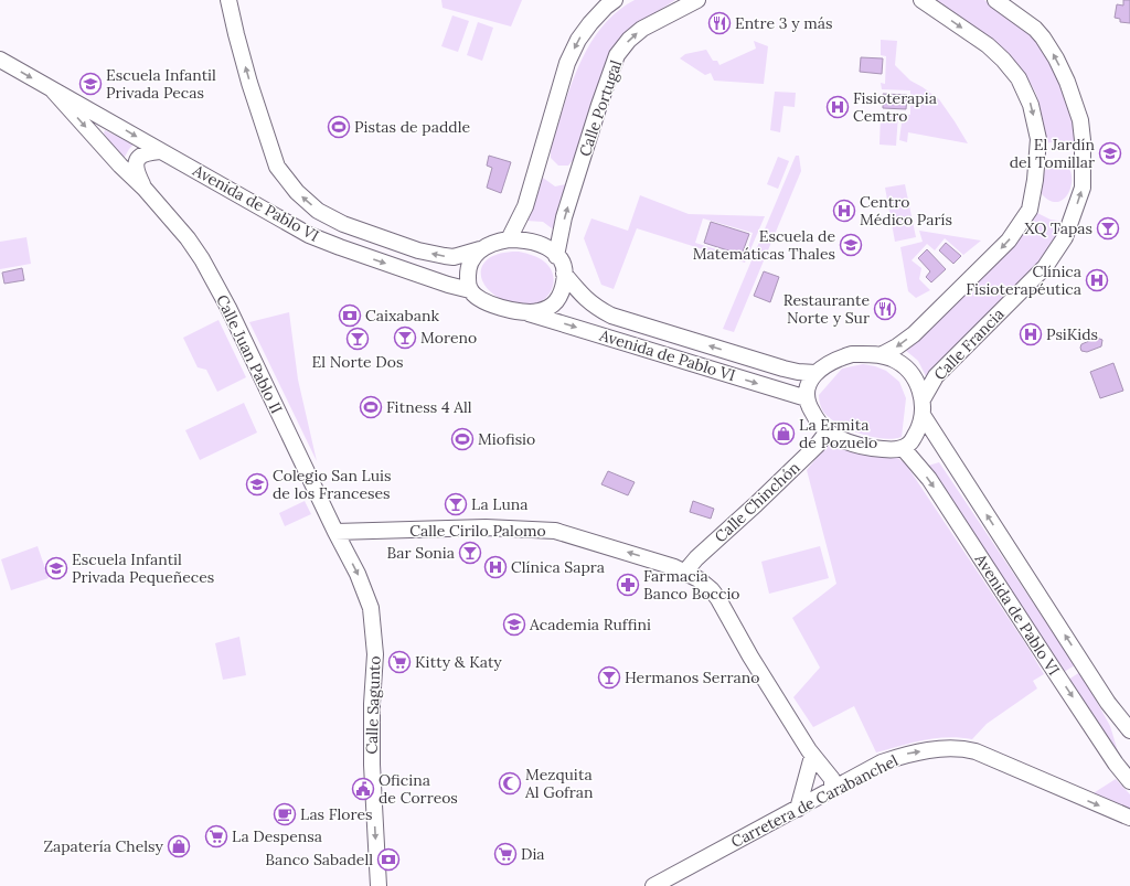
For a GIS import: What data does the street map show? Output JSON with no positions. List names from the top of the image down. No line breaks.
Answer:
{"streets":{"street":["Calle Portugal","Avenida de Pablo VI","Calle Francia","Calle Juan Pablo II","Calle Chinchón","Calle Cirilo Palomo","Calle Sagunto","Carretera de Carabanchel"]},"crossings":[["Calle Portugal","Avenida de Pablo VI"],["Avenida de Pablo VI","Calle Francia"],["Avenida de Pablo VI","Calle Juan Pablo II"],["Avenida de Pablo VI","Calle Chinchón"],["Calle Francia","Calle Chinchón"],["Calle Juan Pablo II","Calle Cirilo Palomo"],["Calle Juan Pablo II","Calle Sagunto"],["Calle Chinchón","Calle Cirilo Palomo"],["Calle Cirilo Palomo","Calle Sagunto"],["Calle Cirilo Palomo","Carretera de Carabanchel"]],"one_way":["Calle Francia","Calle Cirilo Palomo","Calle Sagunto","Carretera de Carabanchel"],"places":{"restaurant":["Entre 3 y más","Restaurante Norte y Sur"],"school or university":["Escuela Infantil Privada Pecas","El Jardín del Tomillar","Escuela de Matemáticas Thales","Colegio San Luis de los Franceses","Escuela Infantil Privada Pequeñeces","Academia Ruffini"],"hospital":["Fisioterapia Cemtro","Centro Médico París","Clínica Fisioterapéutica","PsiKids","Clínica Sapra"],"sports":["Pistas de paddle","Fitness 4 All","Miofisio"],"bar":["XQ Tapas","Moreno","El Norte Dos","La Luna","Bar Sonia","Hermanos Serrano"],"bank":["Caixabank","Banco Sabadell"],"shop":["La Ermita de Pozuelo","Zapatería Chelsy"],"pharmacy":["Farmacia Banco Boccio"],"supermarket":["Kitty & Katy","La Despensa","Dia"],"mosque":["Mezquita Al Gofran"],"public building":["Oficina de Correos"],"cafe":["Las Flores"]}}
